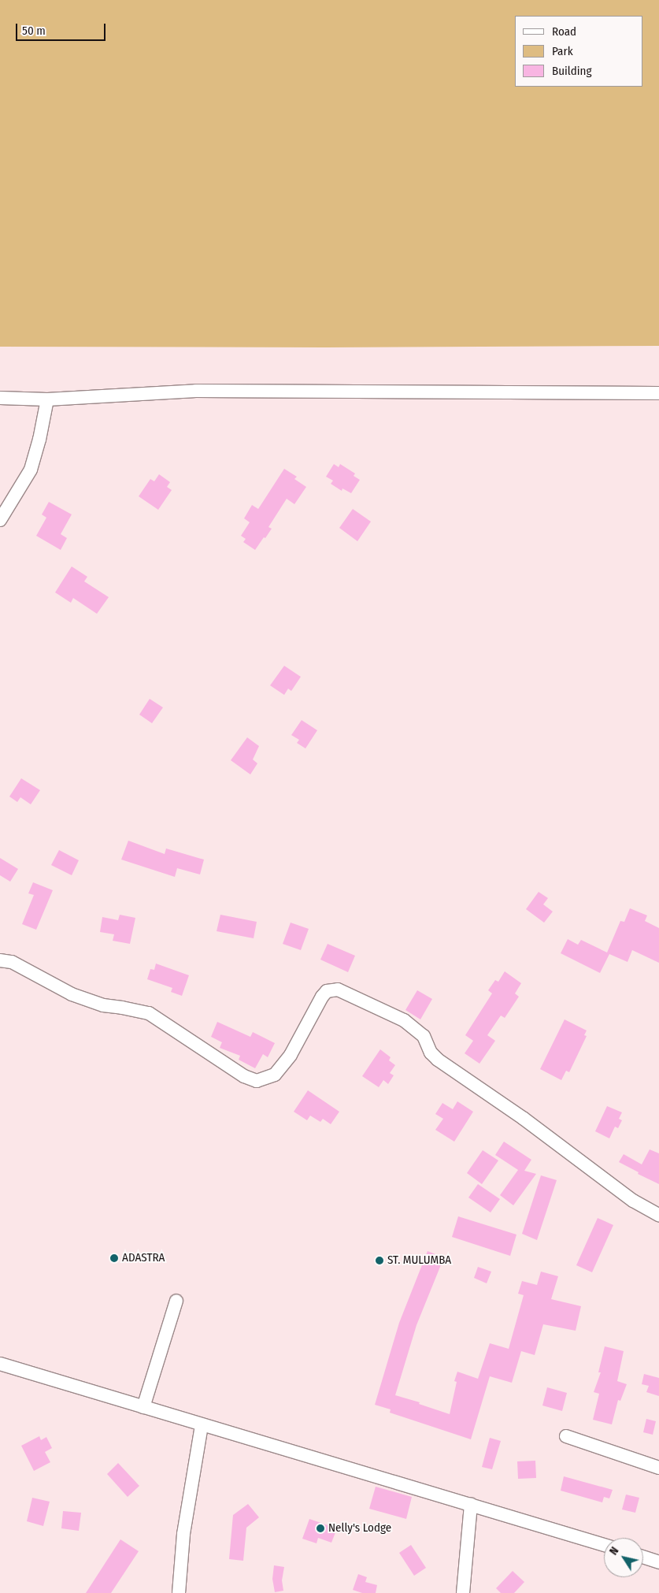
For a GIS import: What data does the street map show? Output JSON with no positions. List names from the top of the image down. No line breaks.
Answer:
{"places":["ADASTRA","ST. MULUMBA","Nelly's Lodge"],"legend":["Road","Park","Building"],"scale_bar":"50 m","north":"top left"}
